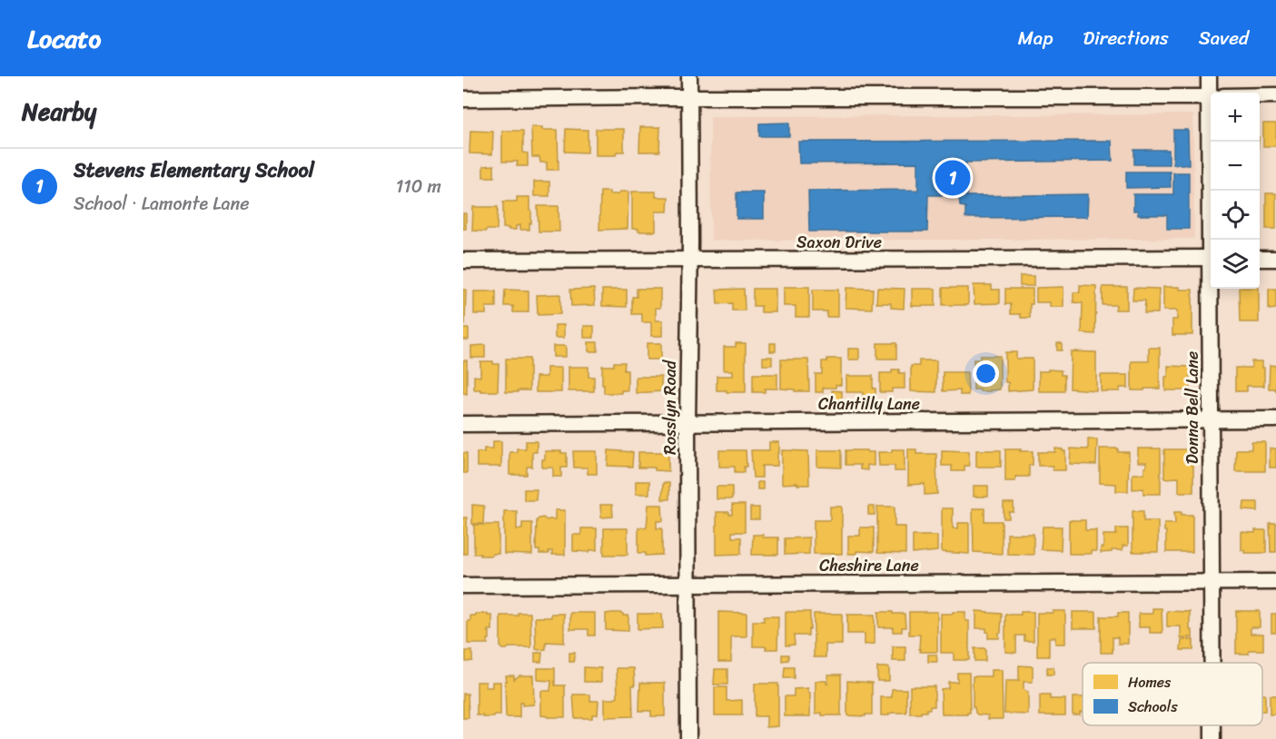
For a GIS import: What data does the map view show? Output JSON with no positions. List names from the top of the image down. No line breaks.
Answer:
{"streets":{"street":["Saxon Drive","Chantilly Lane","Rosslyn Road","Donna Bell Lane","Cheshire Lane"]},"crossings":[["Saxon Drive","Rosslyn Road"],["Chantilly Lane","Rosslyn Road"],["Chantilly Lane","Donna Bell Lane"],["Rosslyn Road","Cheshire Lane"],["Donna Bell Lane","Cheshire Lane"]],"legend":["Homes","Schools"],"page":{"header":"Locato","nav":["Map","Directions","Saved"],"heading":"Nearby","map_buttons":["+","−"],"list":[{"mark":"1","name":"Stevens Elementary School","note":"School · Lamonte Lane","value":"110 m"}],"pins":"1"}}
